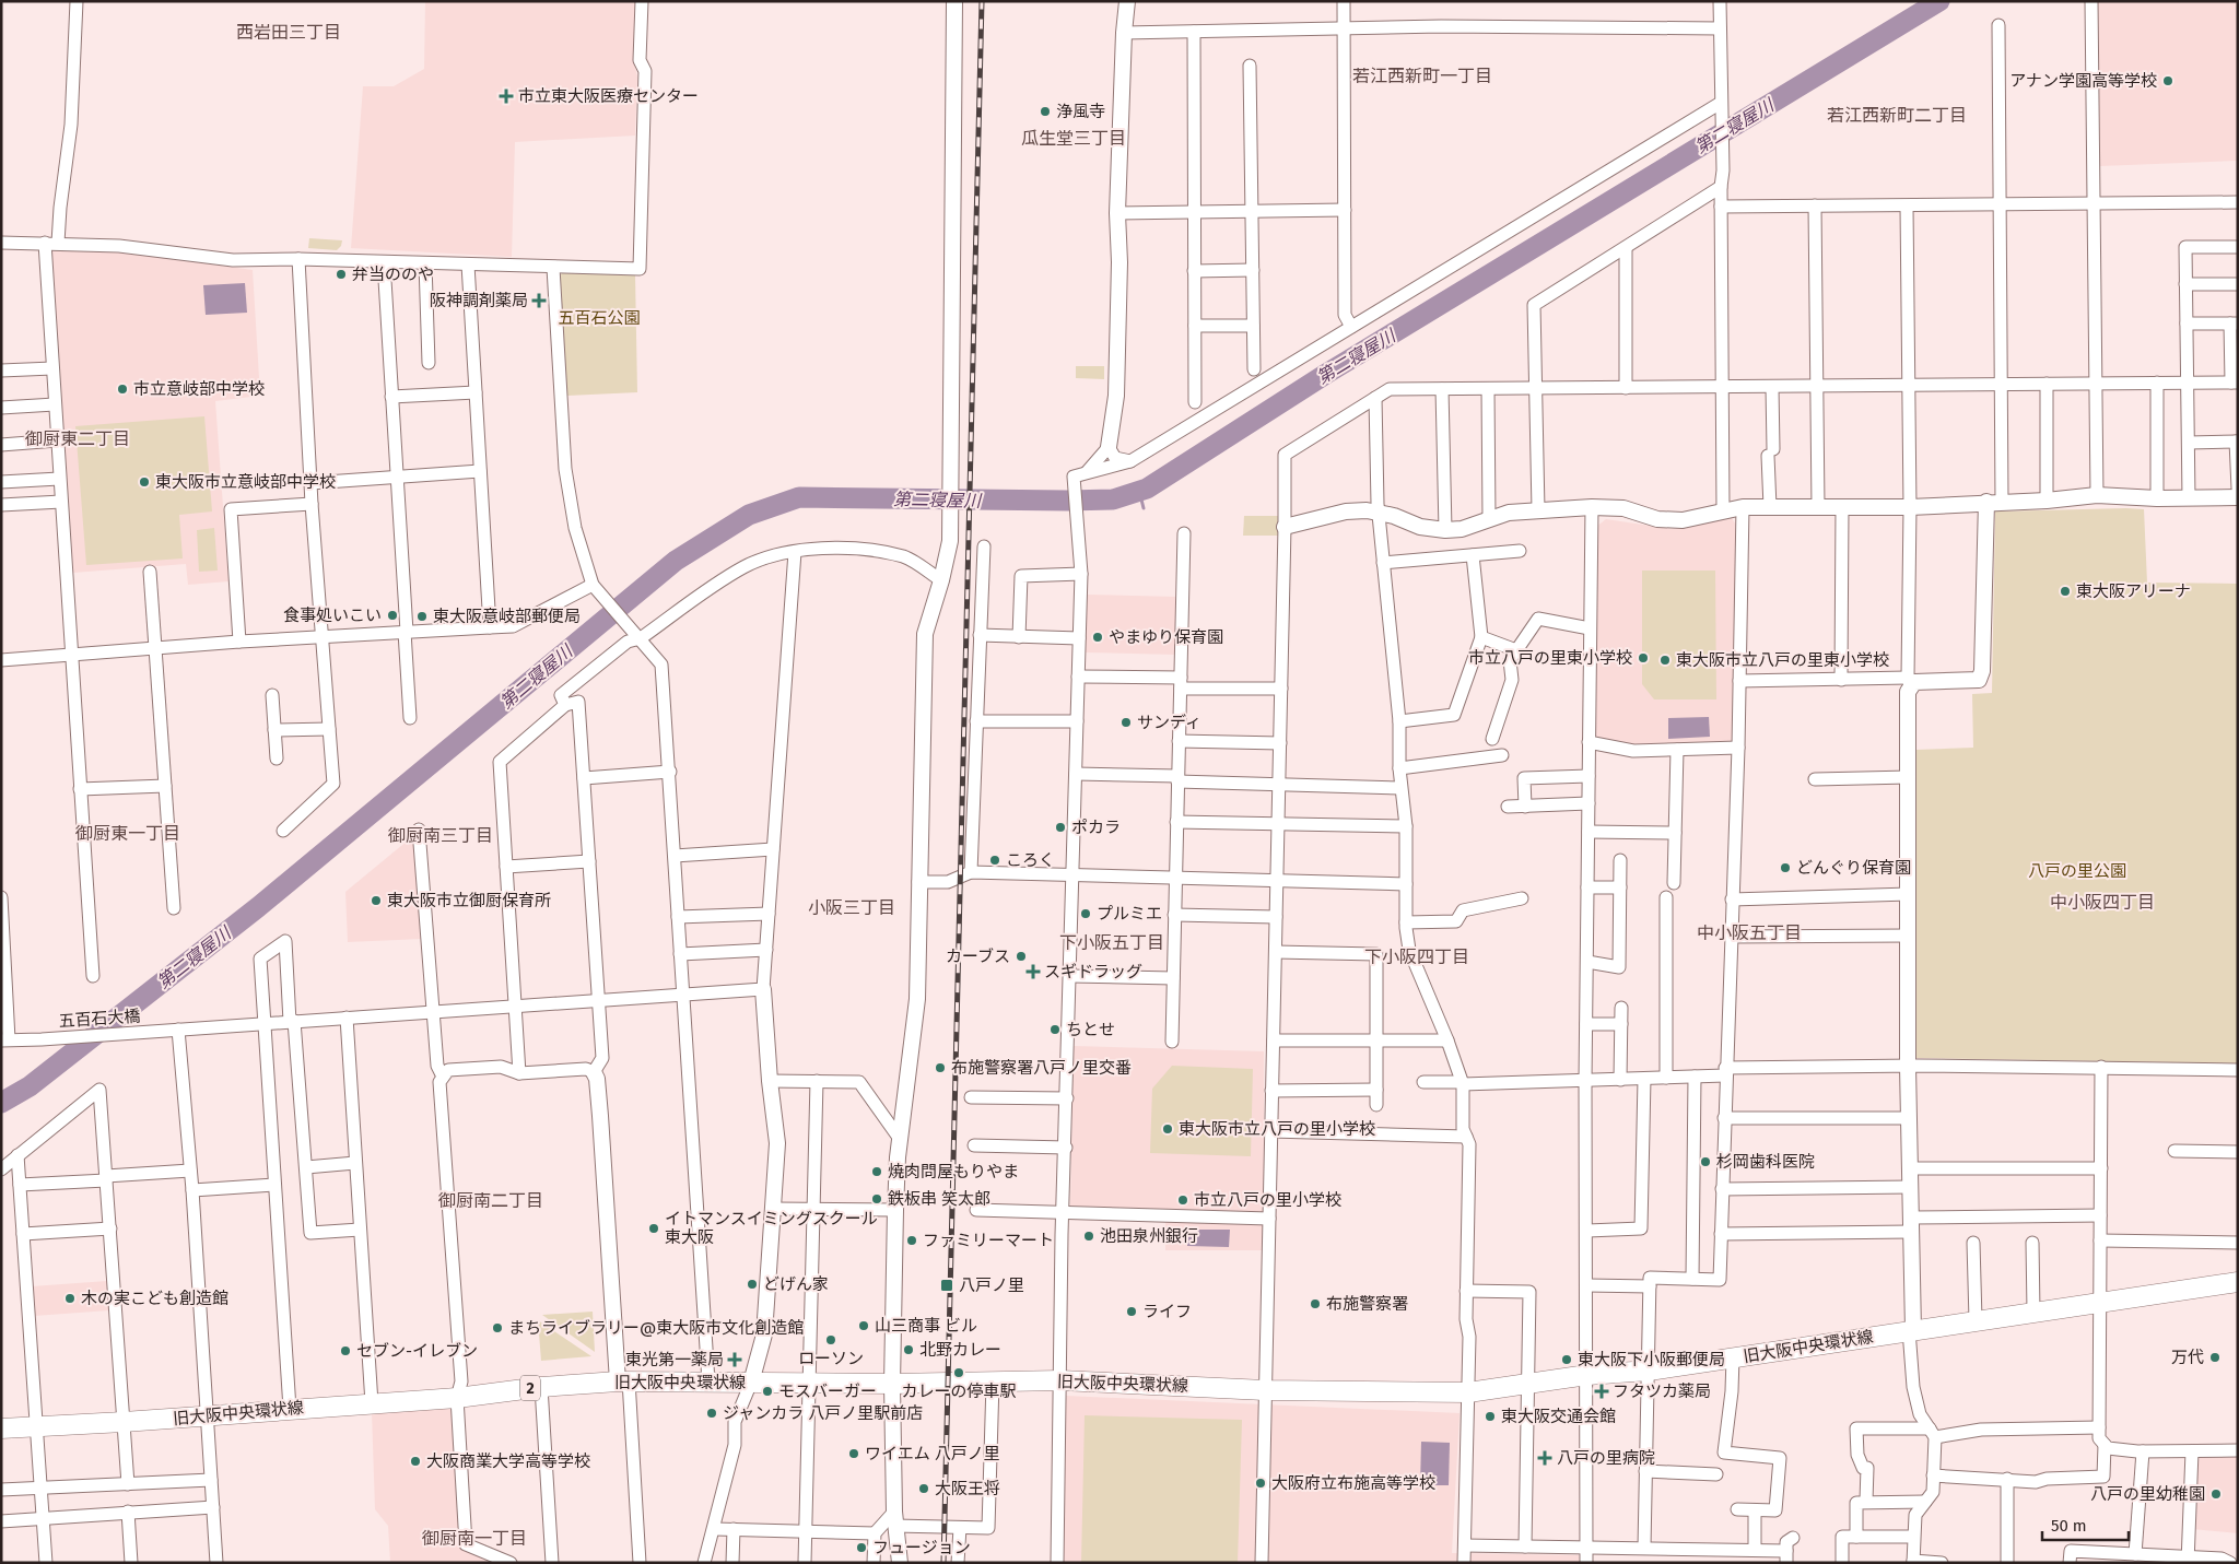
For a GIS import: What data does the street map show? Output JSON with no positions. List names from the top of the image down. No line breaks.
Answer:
{"streets":{"main road":["旧大阪中央環状線","2"],"street":["五百石大橋"]},"districts":["西岩田三丁目","若江西新町一丁目","若江西新町二丁目","瓜生堂三丁目","御厨東二丁目","御厨東一丁目","御厨南三丁目","中小阪四丁目","小阪三丁目","中小阪五丁目","下小阪五丁目","下小阪四丁目","御厨南二丁目","御厨南一丁目"],"water":["第二寝屋川"],"parks":["五百石公園","八戸の里公園"],"places":{"other":["アナン学園高等学校","浄風寺","弁当ののや","市立意岐部中学校","東大阪市立意岐部中学校","東大阪アリーナ","食事処いこい","東大阪意岐部郵便局","やまゆり保育園","市立八戸の里東小学校","東大阪市立八戸の里東小学校","サンディ","ポカラ","ころく","どんぐり保育園","東大阪市立御厨保育所","プルミエ","カーブス","ちとせ","布施警察署八戸ノ里交番","東大阪市立八戸の里小学校","杉岡歯科医院","焼肉問屋もりやま","鉄板串 笑太郎","市立八戸の里小学校","イトマンスイミングスクール 東大阪","池田泉州銀行","ファミリーマート","どげん家","木の実こども創造館","布施警察署","ライフ","山三商事 ビル","まちライブラリー@東大阪市文化創造館","ローソン","北野カレー","セブン-イレブン","万代","東大阪下小阪郵便局","カレーの停車駅","モスバーガー","ジャンカラ 八戸ノ里駅前店","東大阪交通会館","ワイエム 八戸ノ里","大阪商業大学高等学校","大阪府立布施高等学校","大阪王将","八戸の里幼稚園","フュージョン"],"health":["市立東大阪医療センター","阪神調剤薬局","スギドラッグ","東光第一薬局","フタツカ薬局","八戸の里病院"],"transit":["八戸ノ里"]},"scale_bar":"50 m"}
